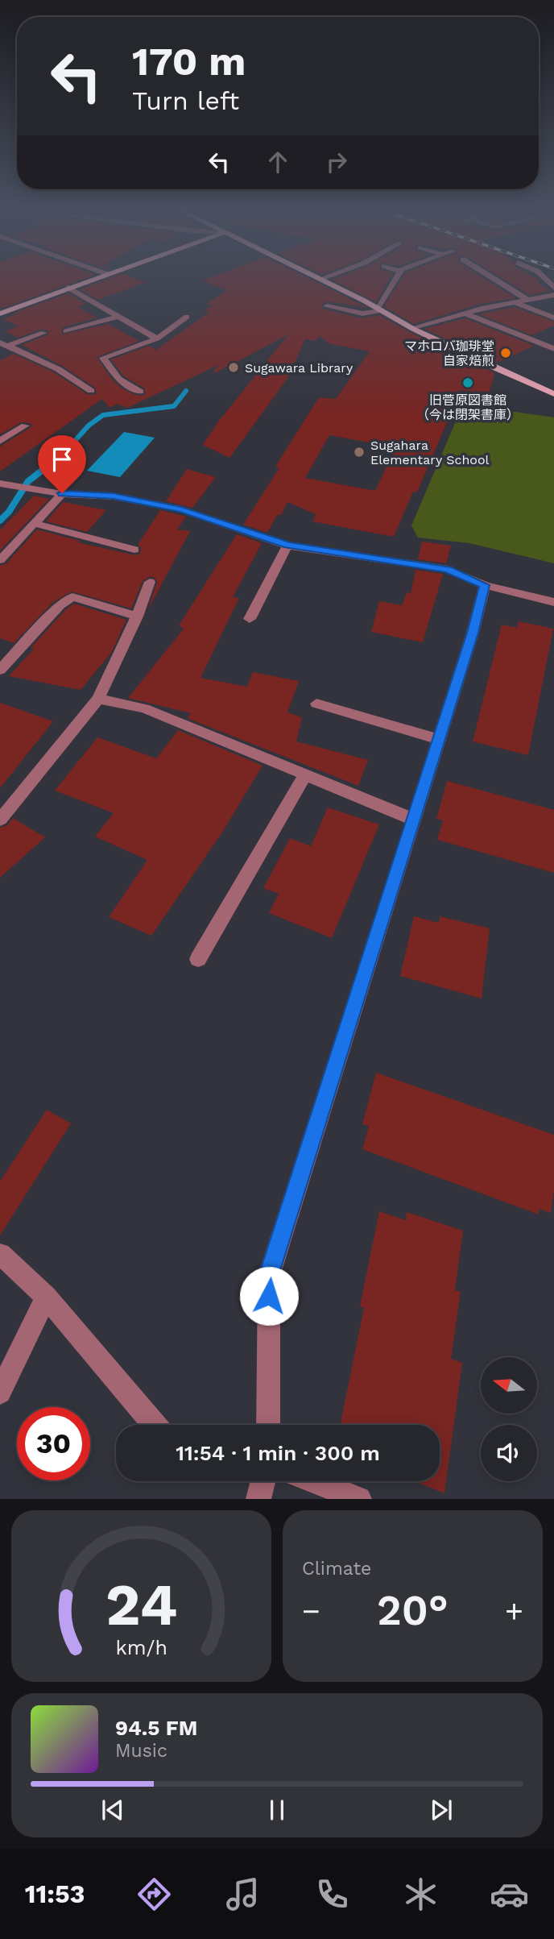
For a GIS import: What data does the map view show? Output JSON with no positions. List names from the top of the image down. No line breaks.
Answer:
{"places":["マホロバ珈琲堂 自家焙煎","Sugawara Library","旧菅原図書館 （今は閉架書庫）","Sugahara Elementary School"],"north":"left","page":{"turn":["170 m","Turn left"],"limit":"30","trip":"11:54 · 1 min · 300 m","tile":"Climate","heat":["−","20°","+"],"song":["94.5 FM","Music"],"tabs":"11:53","gauge":["24","km/h"]}}
